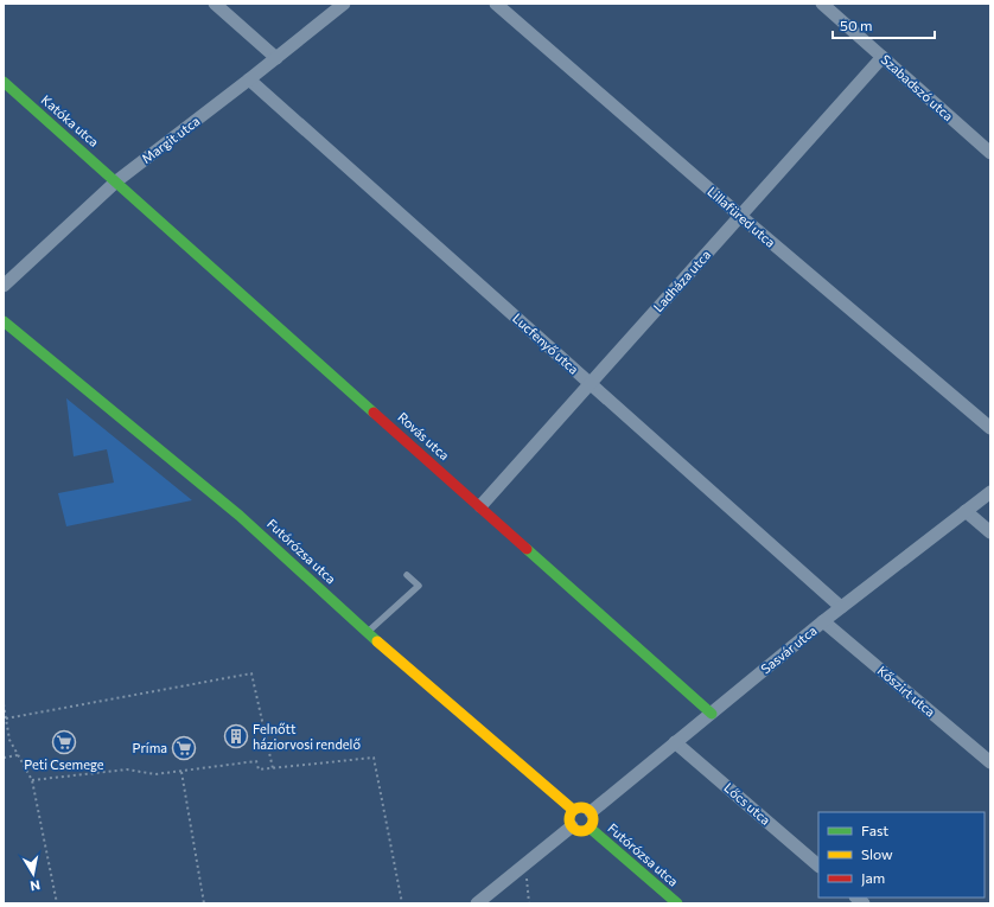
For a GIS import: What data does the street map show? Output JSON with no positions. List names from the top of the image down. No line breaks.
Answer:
{"streets":{"street":["Szabadszó utca","Katóka utca","Margit utca","Lillafüred utca","Ladháza utca","Lucfenyő utca","Rovás utca","Futórózsa utca","Sasvár utca","Kőszirt utca","Lőcs utca"]},"crossings":[["Szabadszó utca","Ladháza utca"],["Katóka utca","Margit utca"],["Katóka utca","Rovás utca"],["Margit utca","Lucfenyő utca"],["Margit utca","Rovás utca"],["Lillafüred utca","Ladháza utca"],["Ladháza utca","Lucfenyő utca"],["Ladháza utca","Rovás utca"],["Lucfenyő utca","Sasvár utca"],["Rovás utca","Sasvár utca"],["Futórózsa utca","Sasvár utca"],["Sasvár utca","Kőszirt utca"],["Sasvár utca","Lőcs utca"]],"places":{"building":["Felnőtt háziorvosi rendelő"],"supermarket":["Peti Csemege","Príma"]},"legend":["Fast","Slow","Jam"],"scale_bar":"50 m","north":"bottom"}
